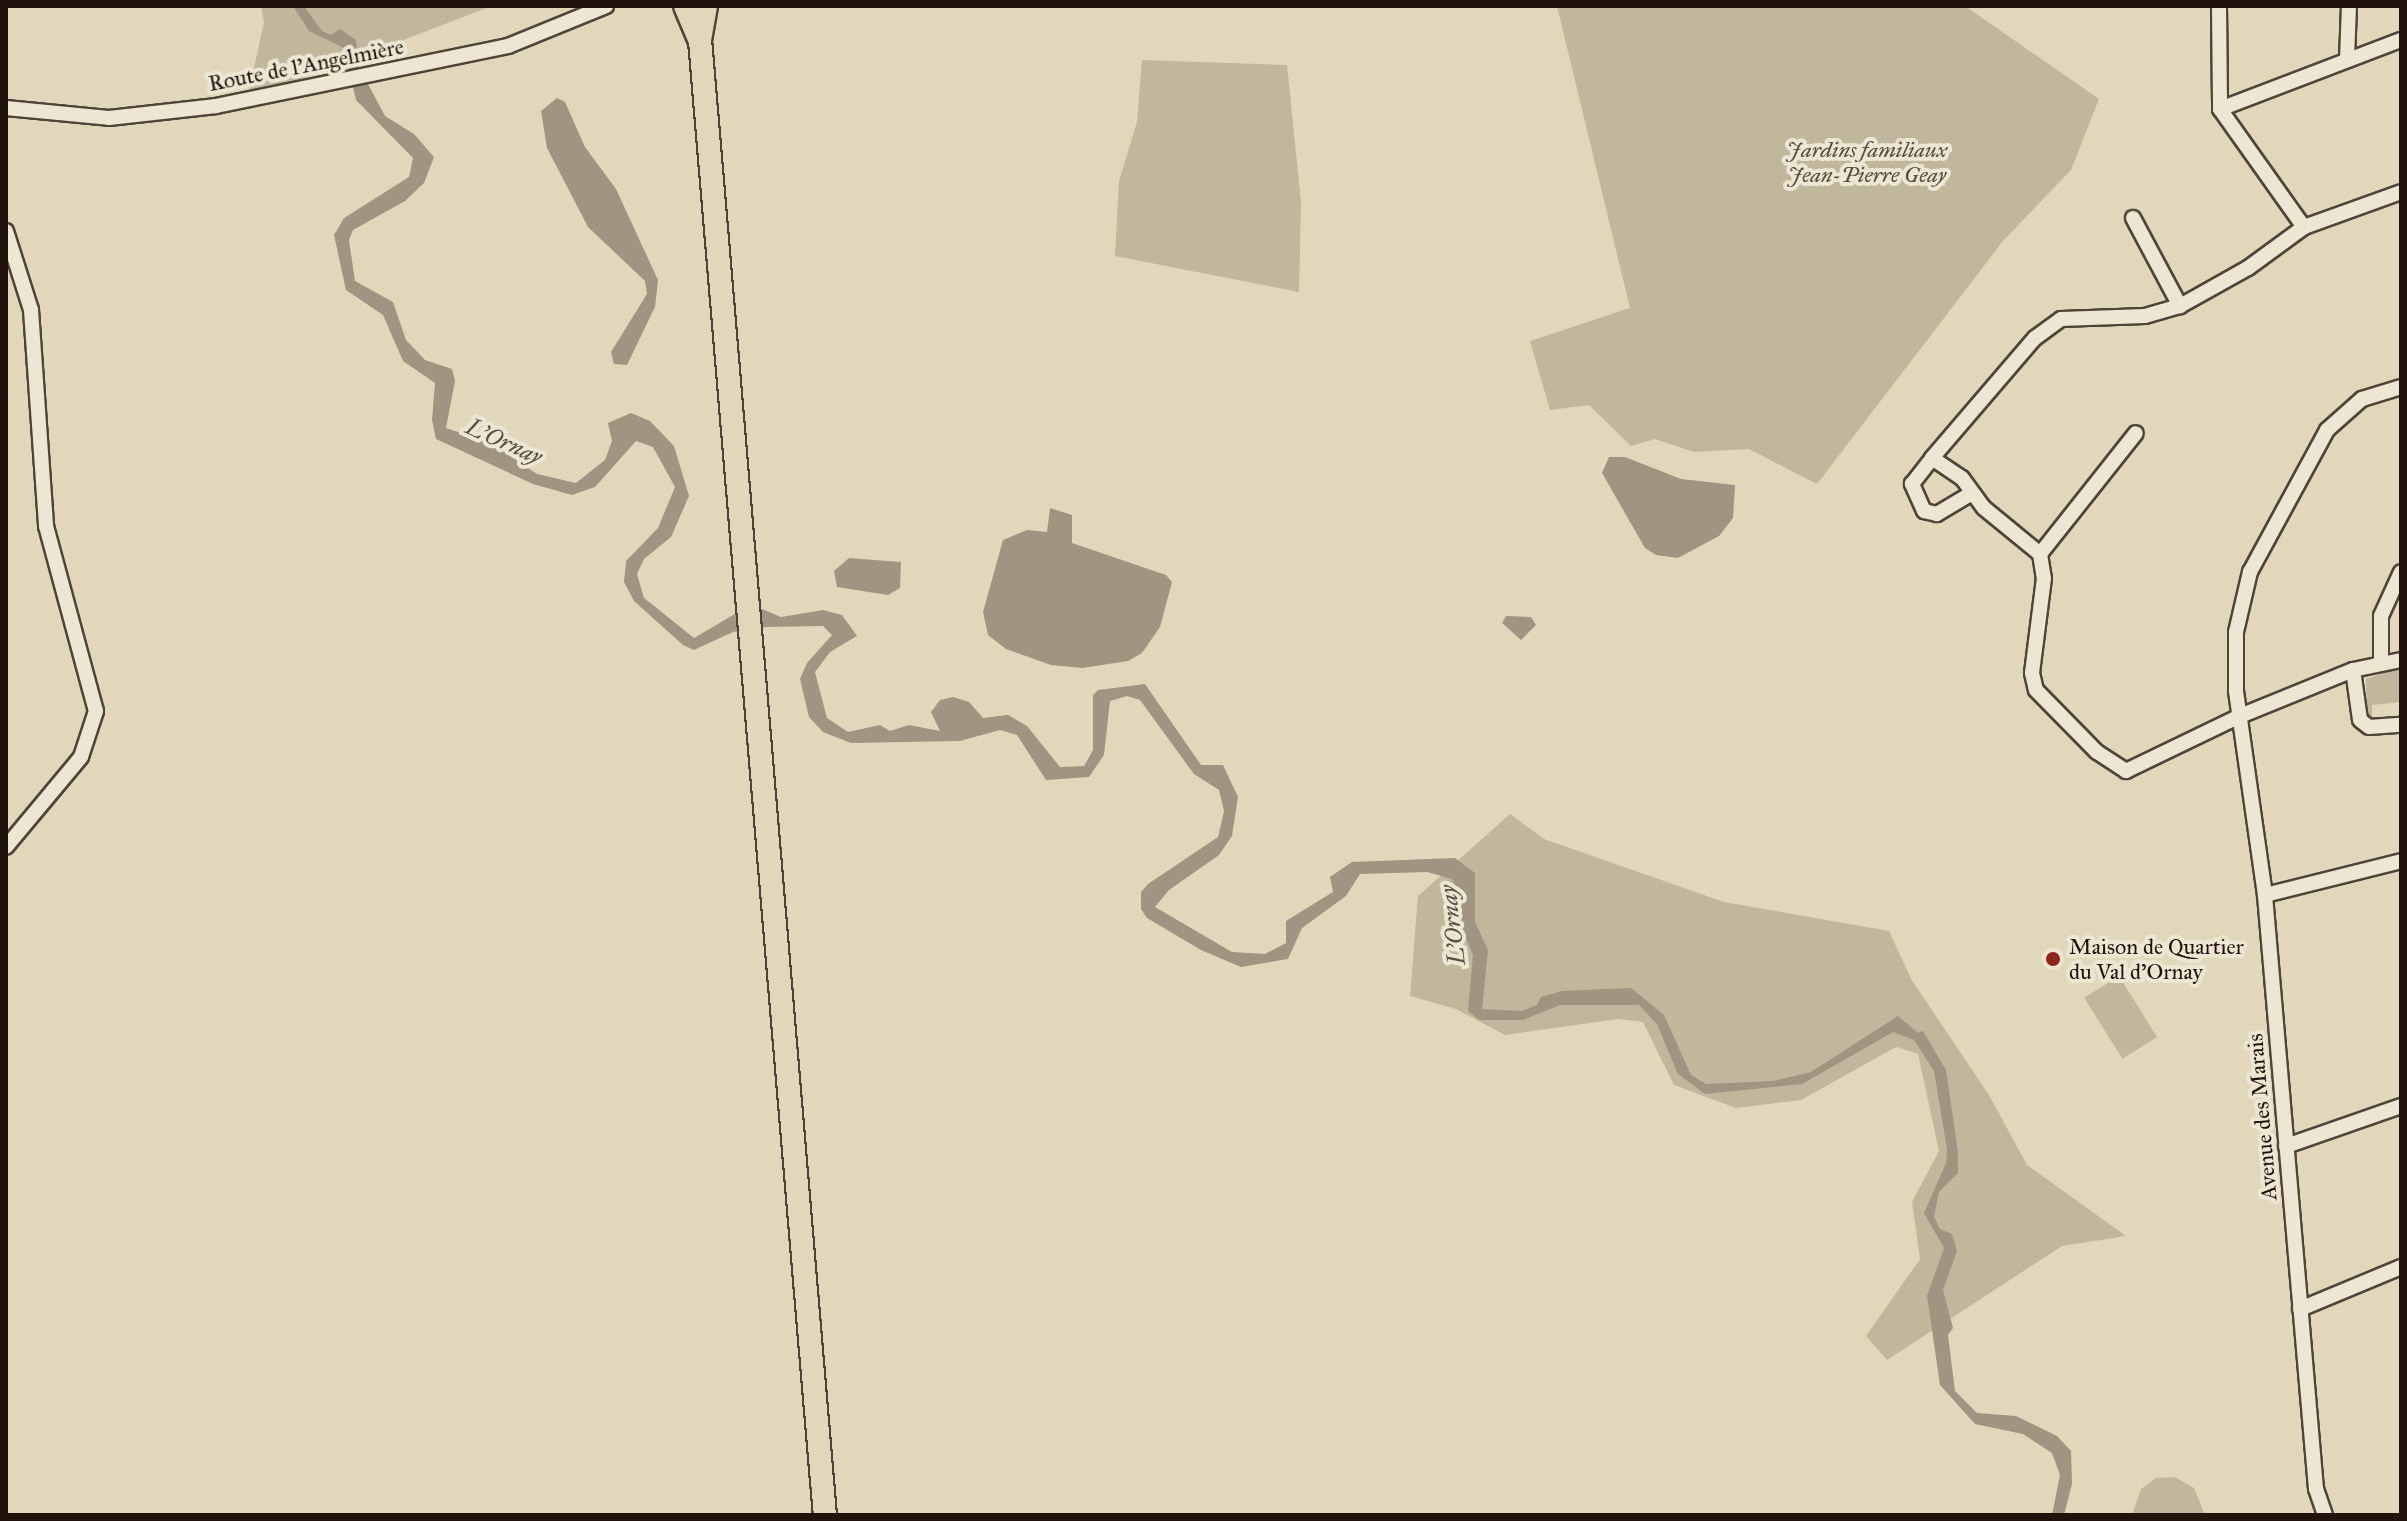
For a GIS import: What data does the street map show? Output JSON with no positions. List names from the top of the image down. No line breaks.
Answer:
{"streets":{"street":["Route de l'Angelmière","Avenue des Marais"]},"water":["L'Ornay"],"parks":["Jardins familiaux Jean-Pierre Geay"],"places":["Maison de Quartier du Val d'Ornay"]}
